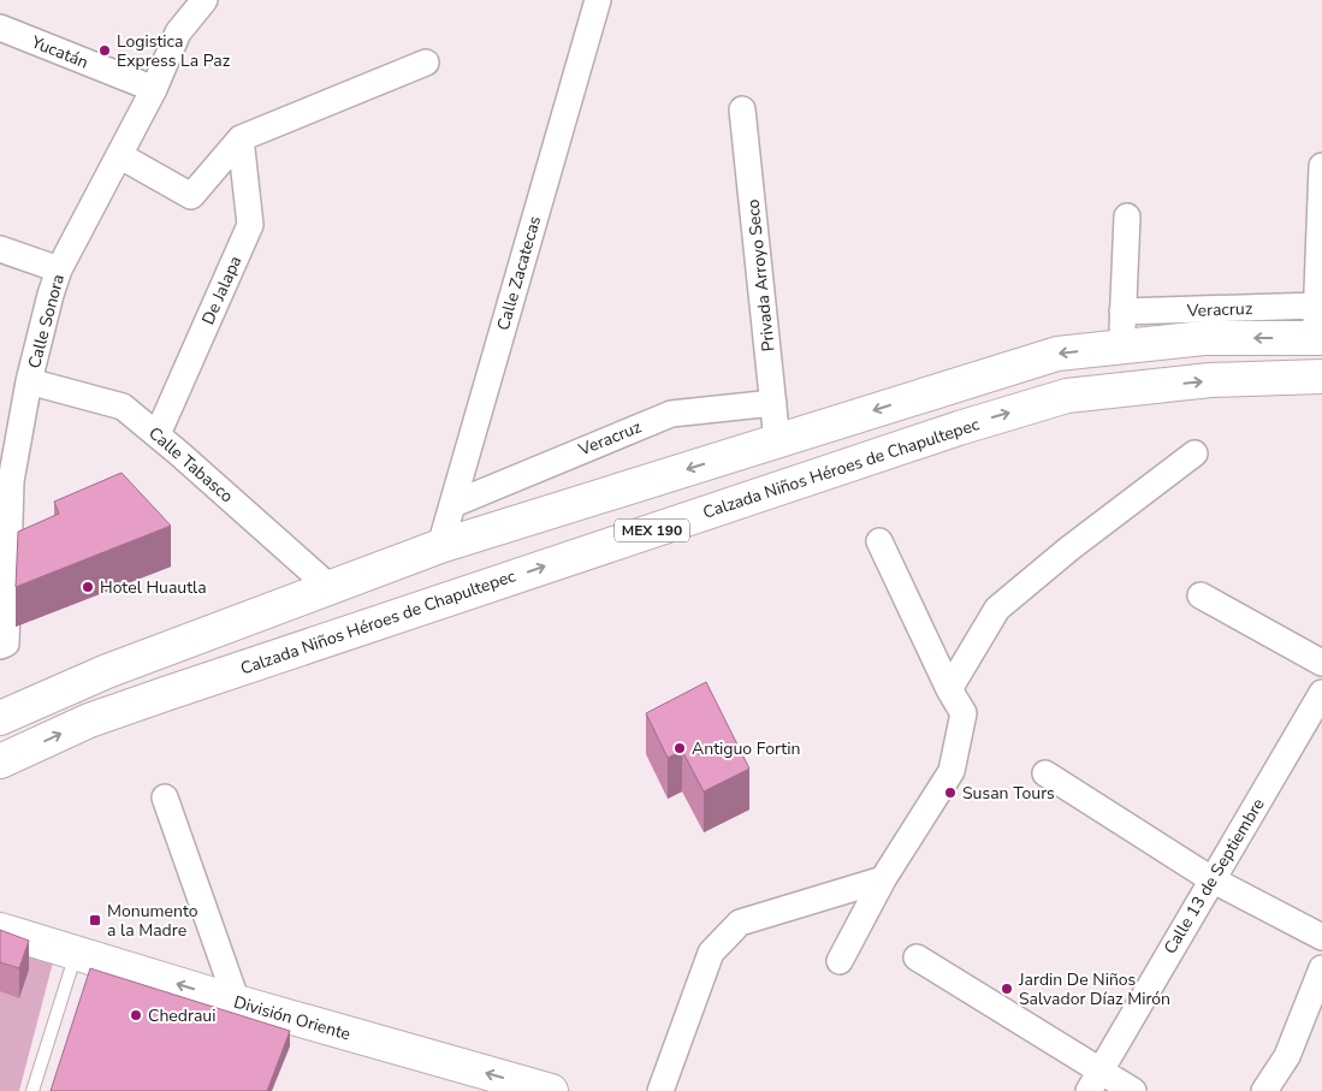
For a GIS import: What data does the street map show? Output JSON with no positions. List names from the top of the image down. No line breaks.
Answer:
{"streets":{"main road":["Calzada Niños Héroes de Chapultepec","MEX 190","División Oriente"],"street":["Yucatán","Calle Zacatecas","Privada Arroyo Seco","De Jalapa","Veracruz","Calle Sonora","Calle Tabasco","Calle 13 de Septiembre"]},"crossings":[["Yucatán","Calle Sonora"],["Calle Zacatecas","Veracruz"],["Privada Arroyo Seco","Veracruz"],["De Jalapa","Calle Tabasco"],["Calle Sonora","Calle Tabasco"]],"one_way":["División Oriente"],"places":{"other":["Logistica Express La Paz","Hotel Huautla","Antiguo Fortin","Susan Tours","Jardin De Niños Salvador Díaz Mirón","Chedraui"],"transit":["Monumento a la Madre"]}}
